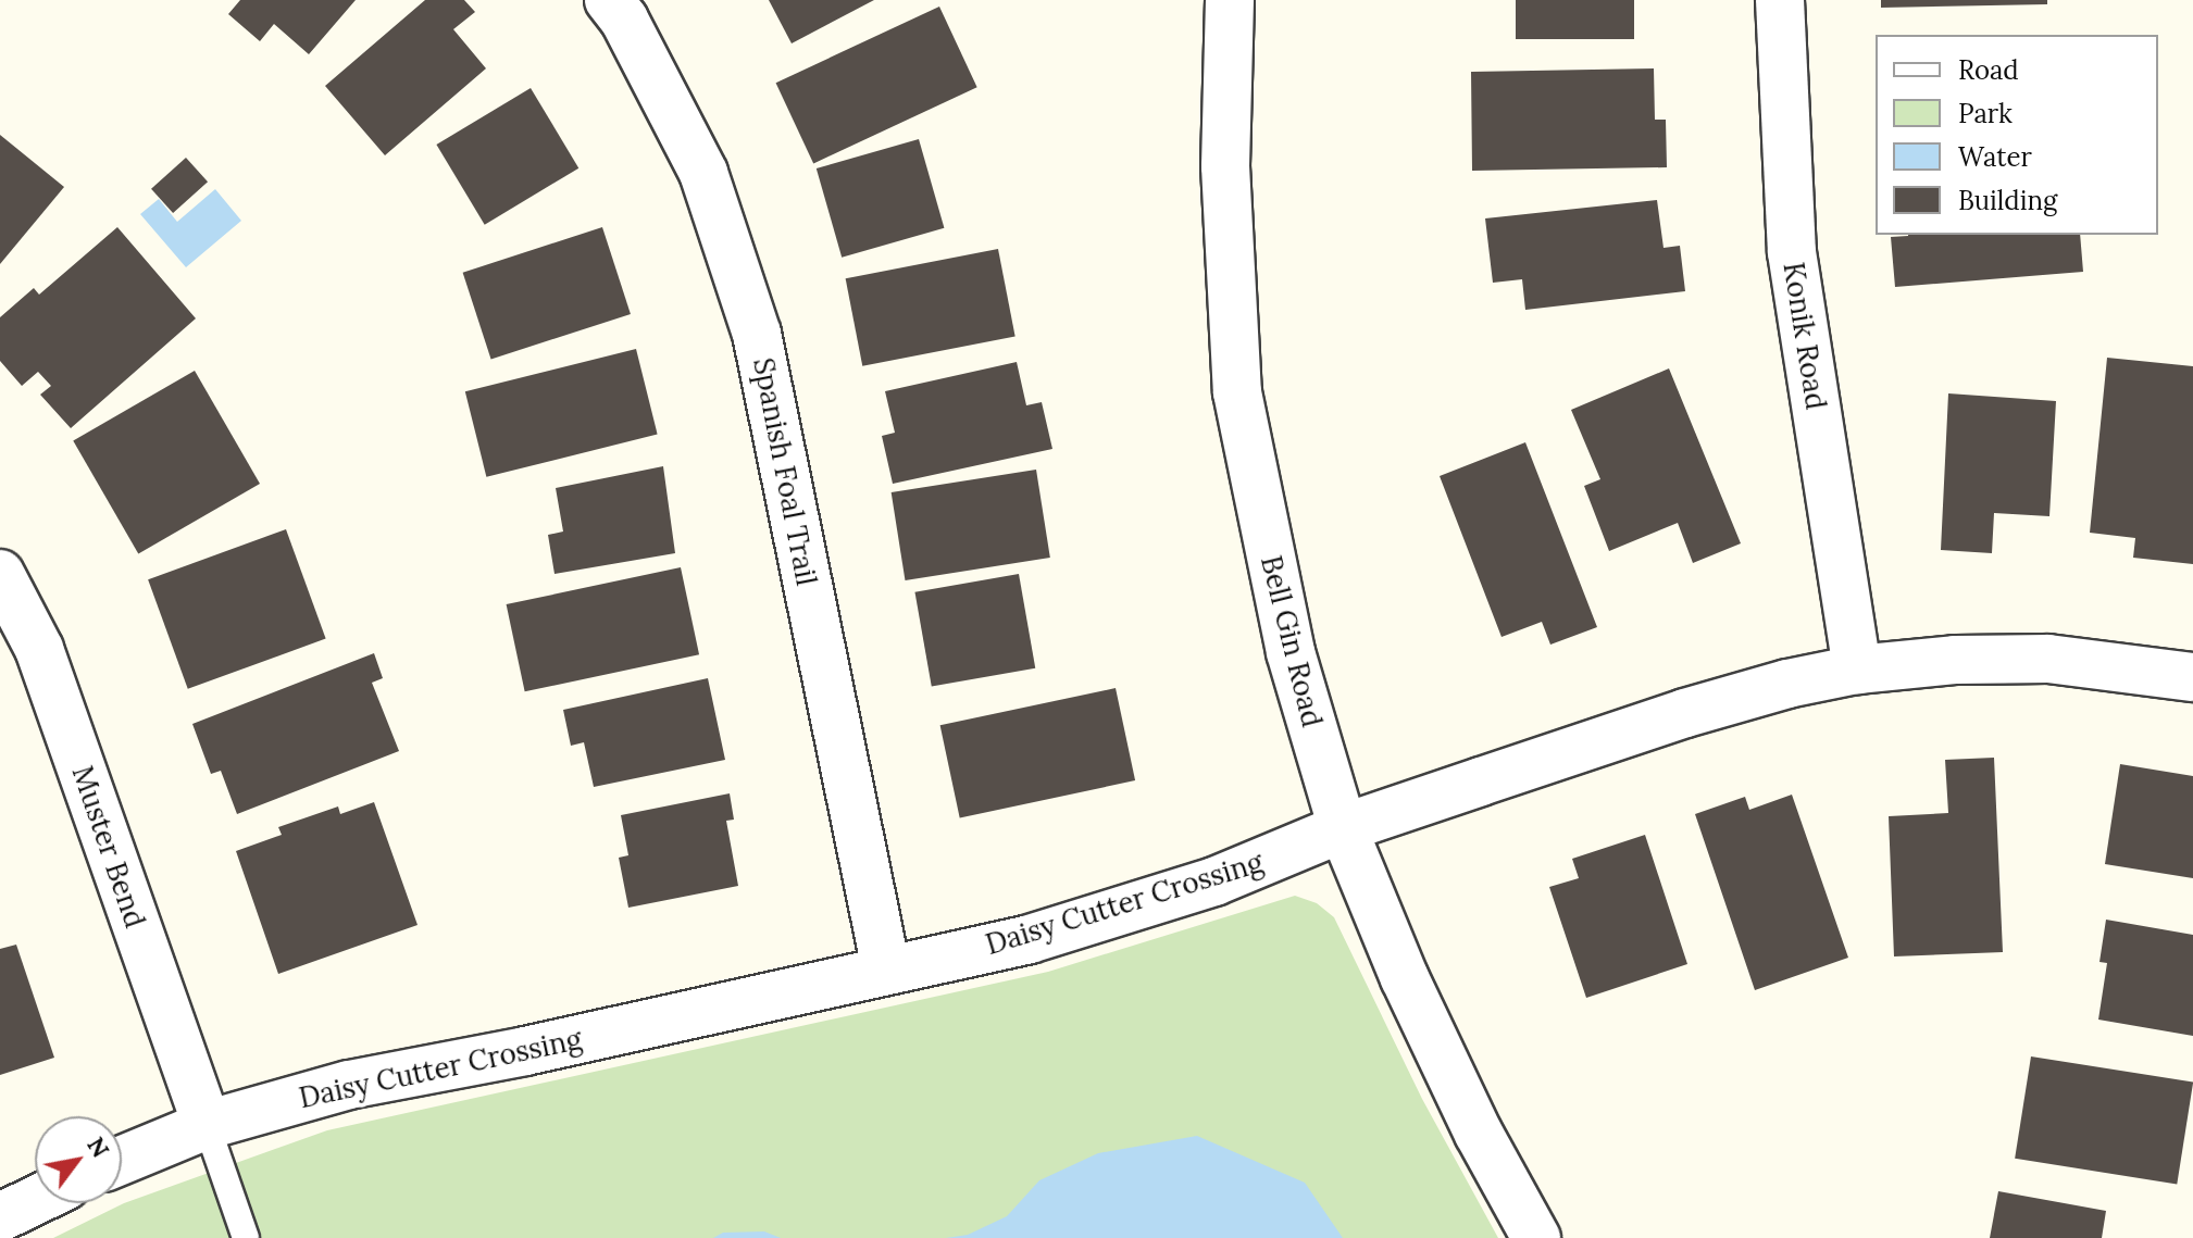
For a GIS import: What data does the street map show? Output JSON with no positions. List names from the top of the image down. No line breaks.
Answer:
{"streets":{"street":["Konik Road","Spanish Foal Trail","Bell Gin Road","Muster Bend","Daisy Cutter Crossing"]},"crossings":[["Konik Road","Daisy Cutter Crossing"],["Spanish Foal Trail","Daisy Cutter Crossing"],["Bell Gin Road","Daisy Cutter Crossing"],["Muster Bend","Daisy Cutter Crossing"]],"legend":["Road","Park","Water","Building"],"north":"top right"}
